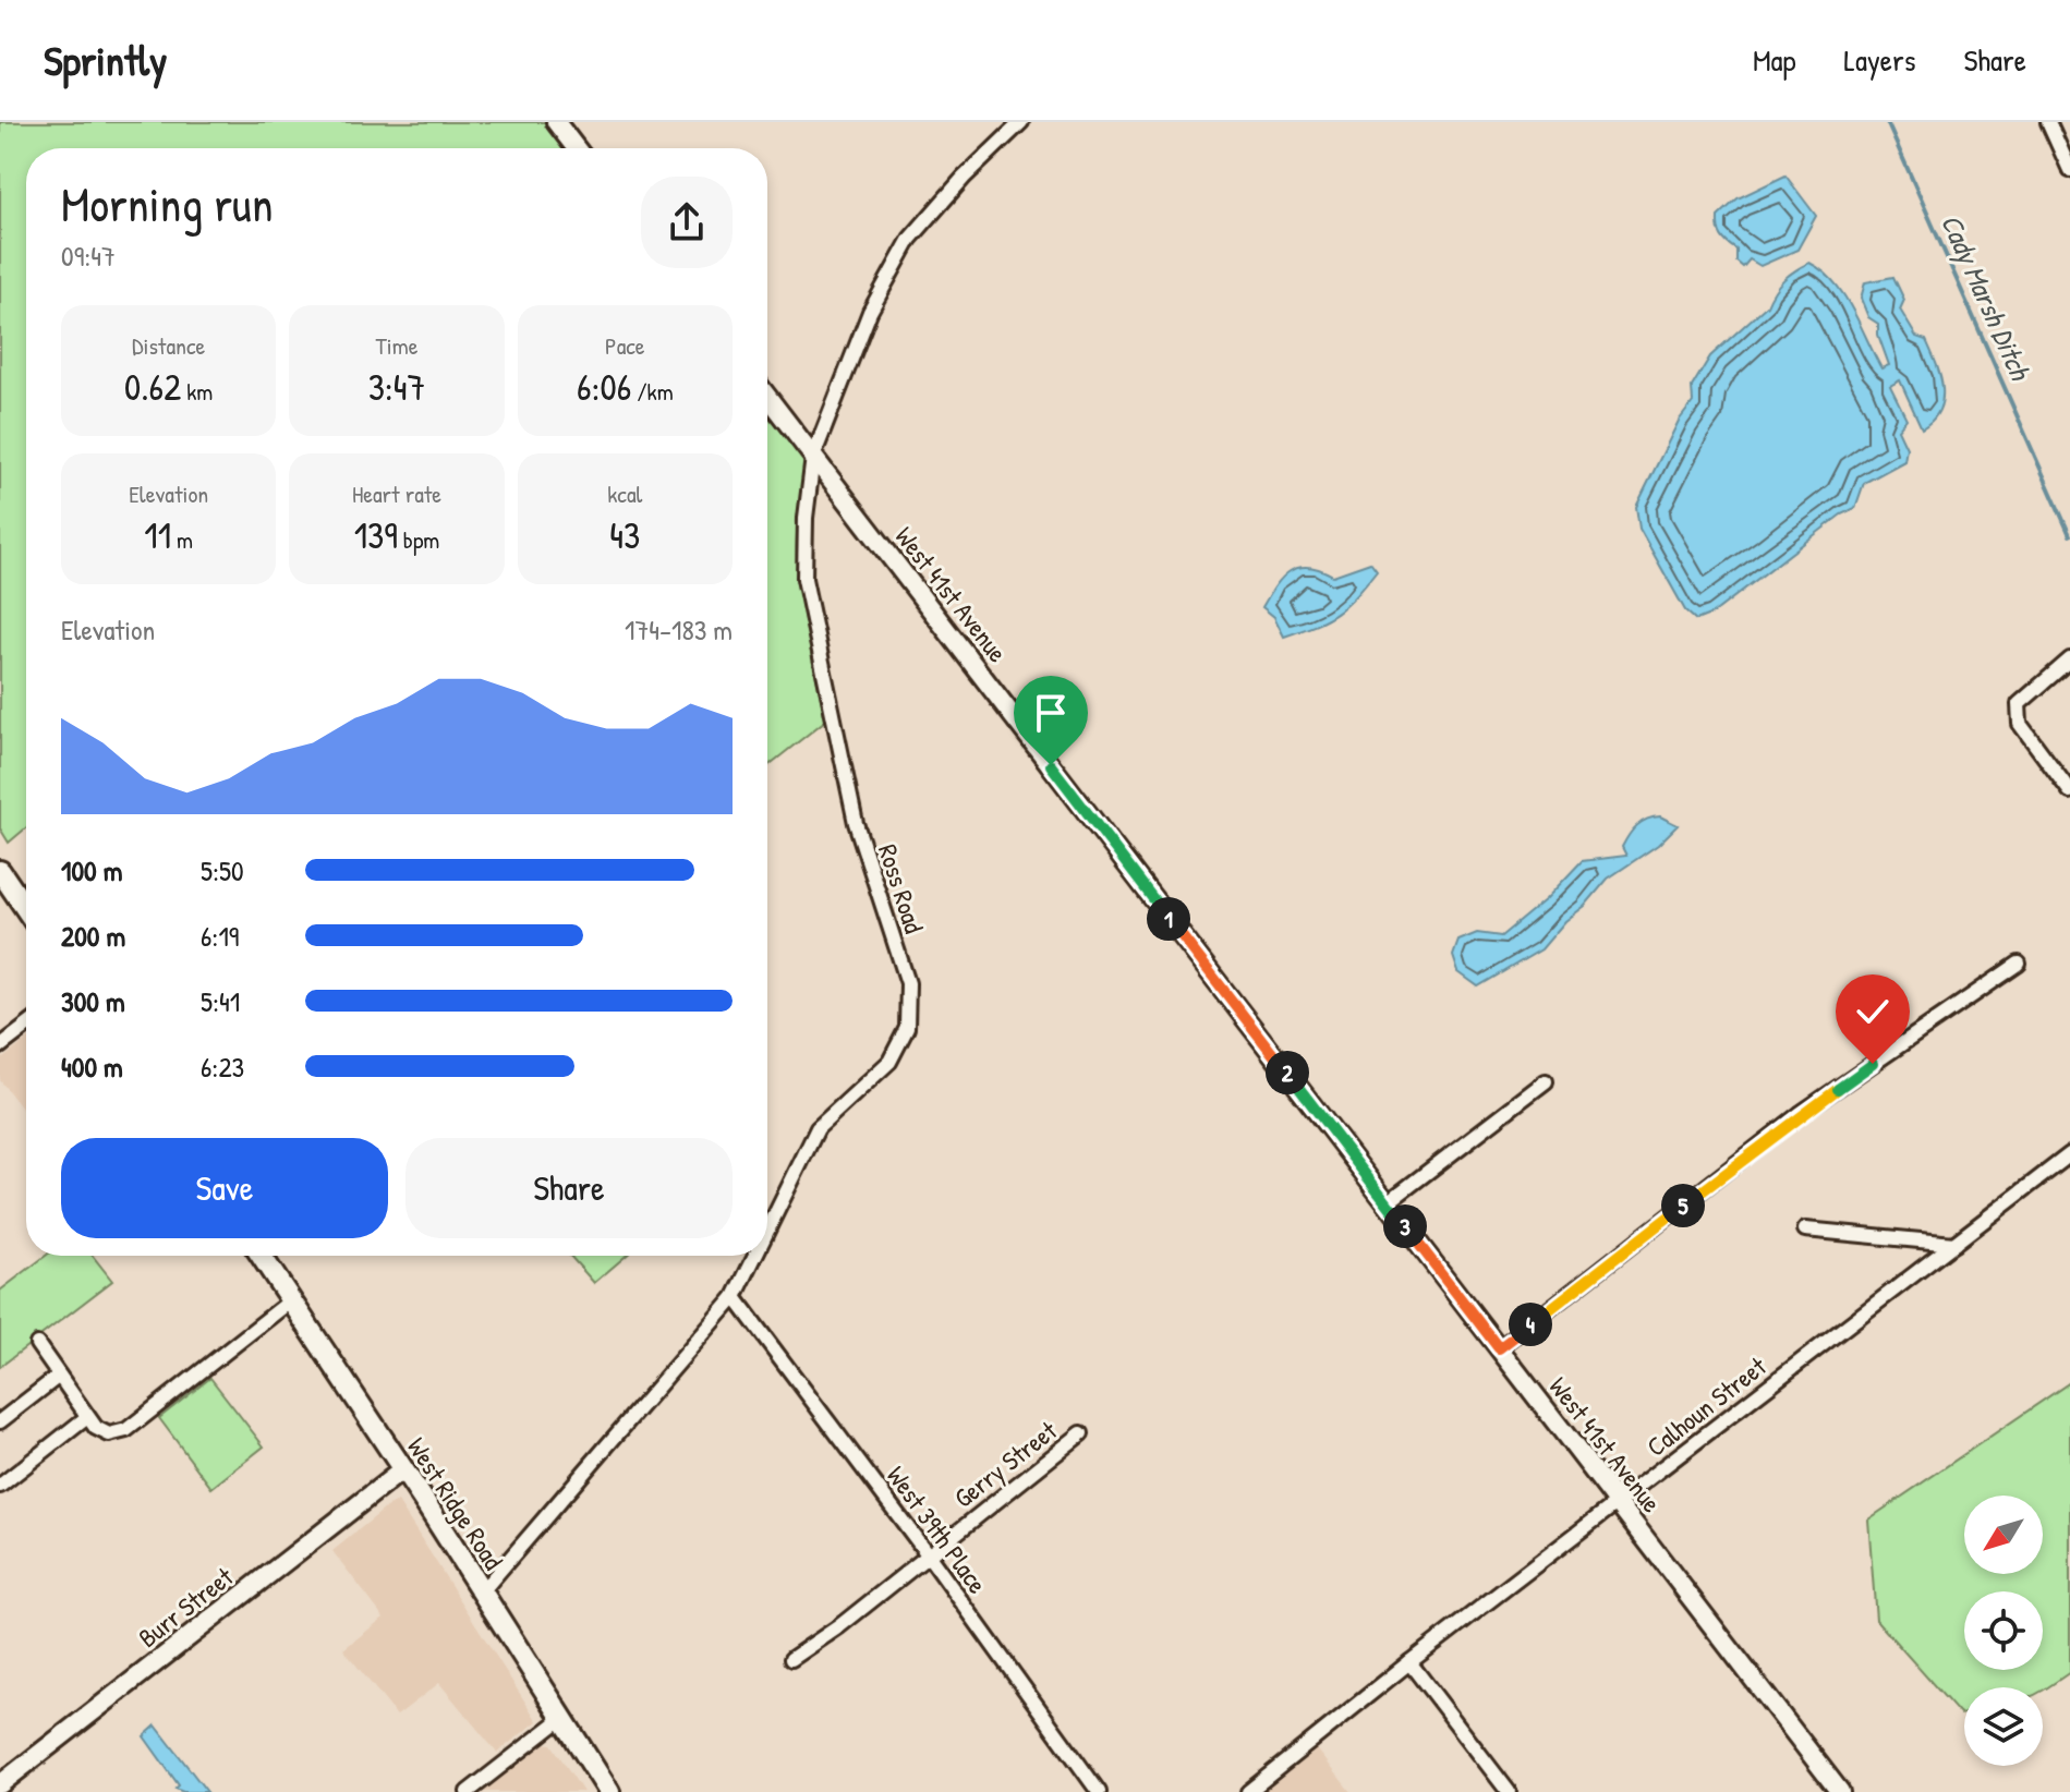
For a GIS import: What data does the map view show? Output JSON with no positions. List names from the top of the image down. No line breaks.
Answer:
{"streets":{"main road":["West Ridge Road"],"street":["West 41st Avenue","Ross Road","Calhoun Street","Gerry Street","West 39th Place","Burr Street"]},"crossings":[["West 41st Avenue","Ross Road"],["West 41st Avenue","Calhoun Street"],["Ross Road","West Ridge Road"],["Ross Road","West 39th Place"],["Gerry Street","West 39th Place"],["West Ridge Road","Burr Street"]],"water":["Cady Marsh Ditch"],"north":"bottom left","page":{"header":"Sprintly","nav":["Map","Layers","Share"],"heading":["Morning run","09:47"],"stats":[["Distance","0.62 km"],["Time","3:47"],["Pace","6:06 /km"],["Elevation","11 m"],["Heart rate","139 bpm"],["kcal","43"]],"chart":["Elevation","174–183 m"],"list":[{"name":"100 m","note":"5:50"},{"name":"200 m","note":"6:19"},{"name":"300 m","note":"5:41"},{"name":"400 m","note":"6:23"}],"pins":["1","2","5","3","4"],"buttons":["Save","Share"]}}
